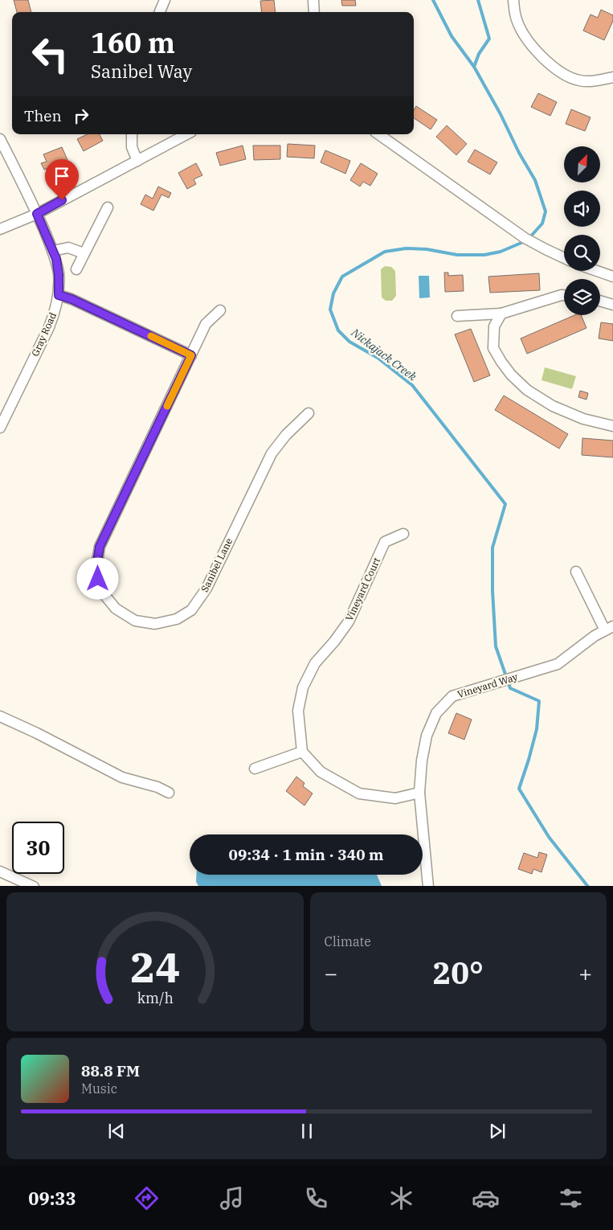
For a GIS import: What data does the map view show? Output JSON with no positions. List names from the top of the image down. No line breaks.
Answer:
{"streets":{"street":["Gray Road","Sanibel Lane","Vineyard Court","Vineyard Way"]},"water":["Nickajack Creek"],"north":"top right","page":{"turn":["160 m","Sanibel Way"],"then":"Then","limit":"30","trip":"09:34 · 1 min · 340 m","tile":"Climate","heat":["−","20°","+"],"song":["88.8 FM","Music"],"tabs":"09:33","gauge":["24","km/h"]}}
